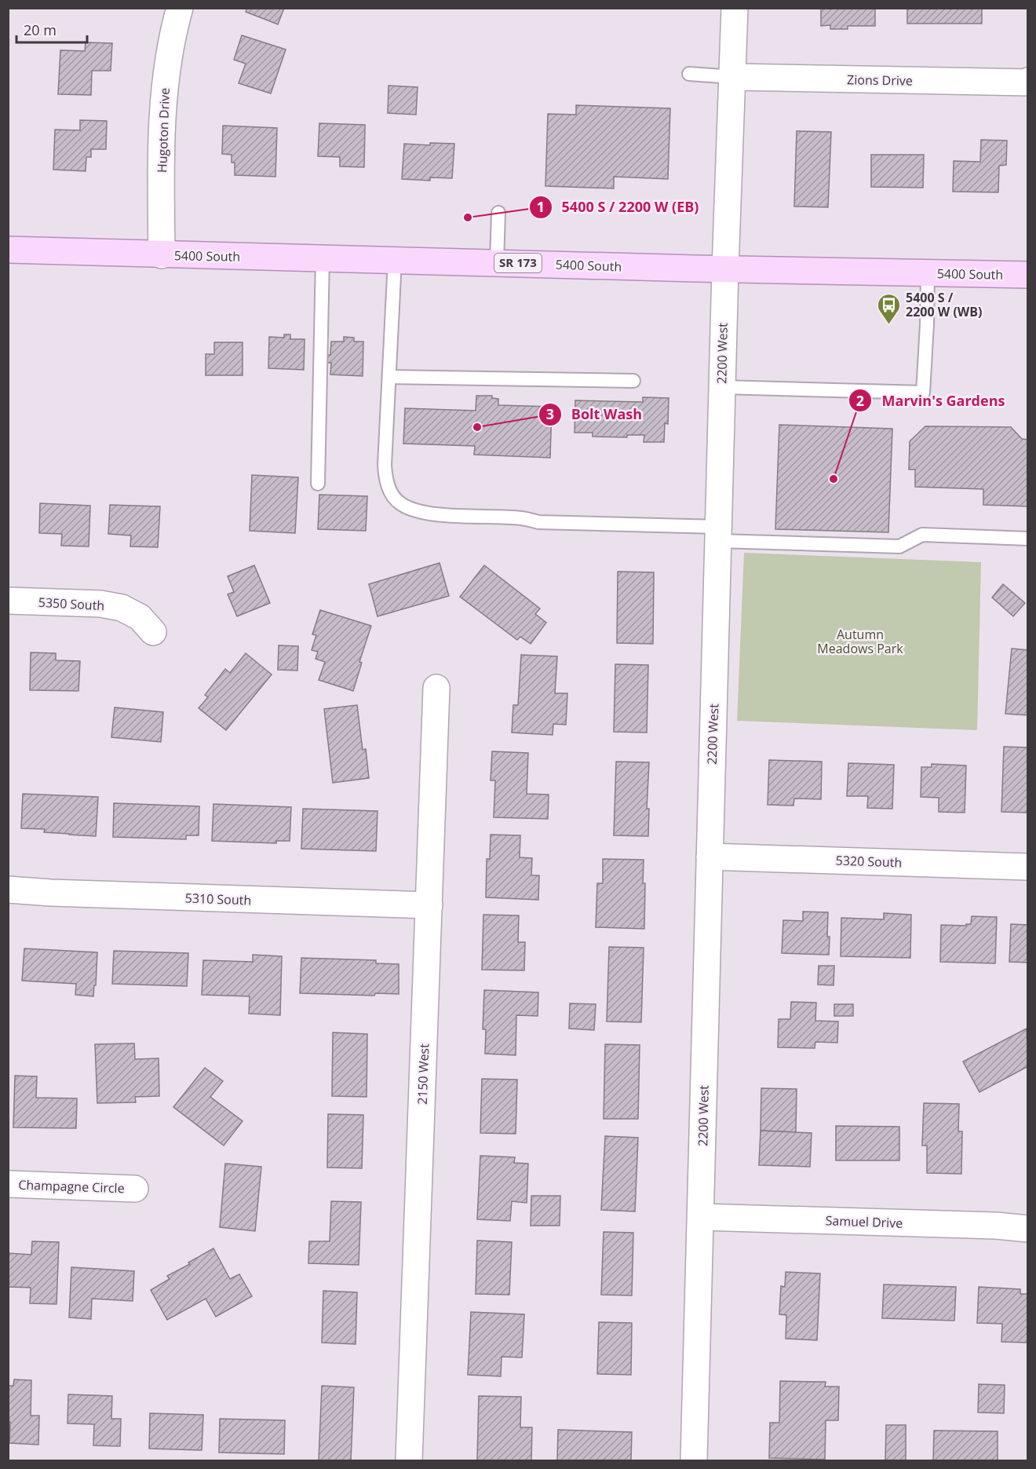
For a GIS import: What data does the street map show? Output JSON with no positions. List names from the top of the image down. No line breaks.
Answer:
{"streets":{"main road":["5400 South","SR 173"],"street":["Zions Drive","Hugoton Drive","2200 West","5350 South","5320 South","5310 South","2150 West","Champagne Circle","Samuel Drive"]},"crossings":[["Zions Drive","2200 West"],["Hugoton Drive","5400 South"],["5400 South","2200 West"],["2200 West","5320 South"],["2200 West","Samuel Drive"],["5310 South","2150 West"]],"parks":["Autumn Meadows Park"],"places":{"other":["5400 S / 2200 W (EB)","Bolt Wash","Marvin's Gardens"],"bus stop":["5400 S / 2200 W (WB)"]},"scale_bar":"20 m"}
